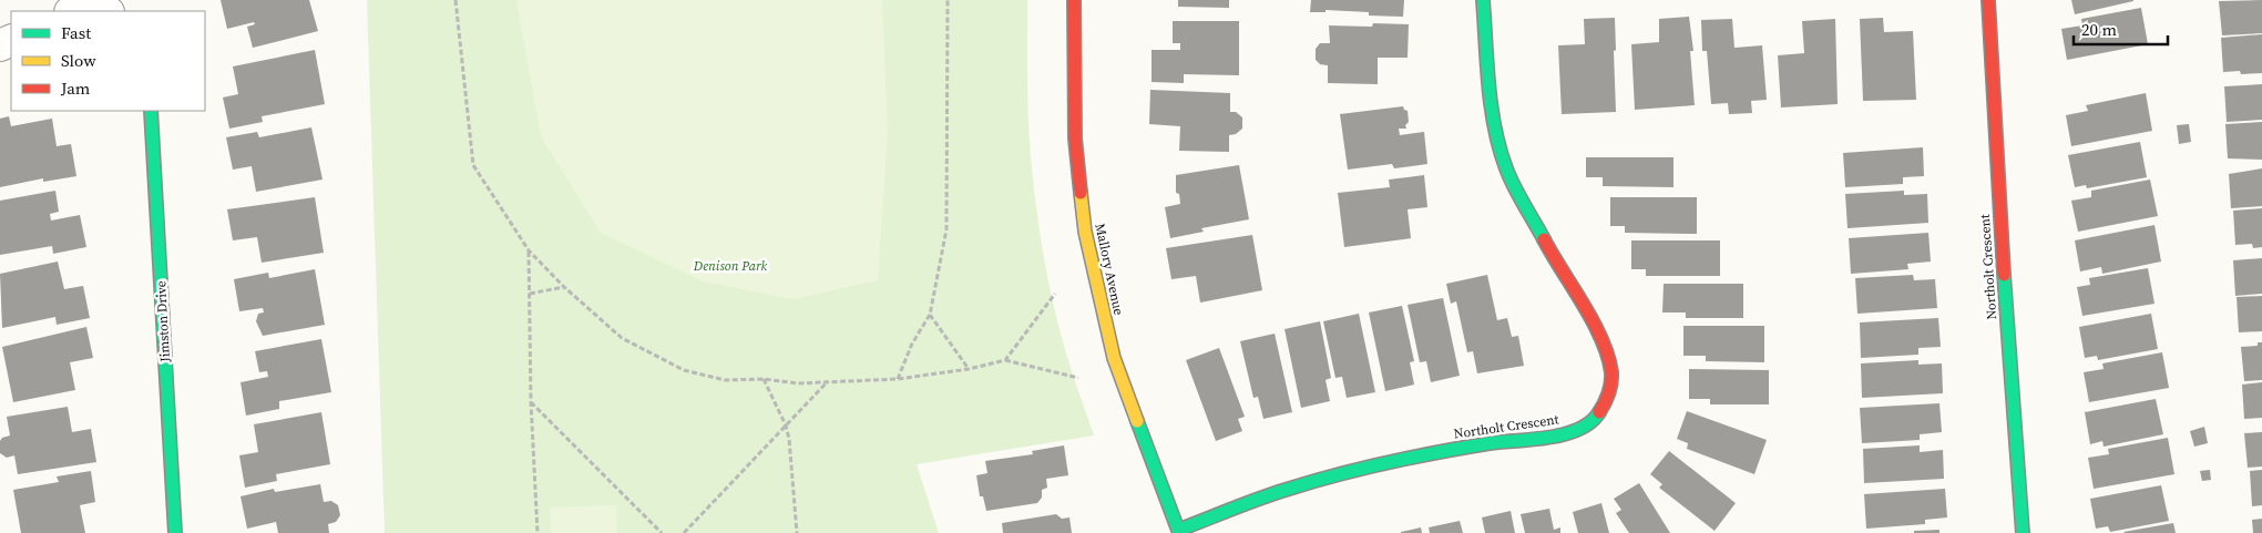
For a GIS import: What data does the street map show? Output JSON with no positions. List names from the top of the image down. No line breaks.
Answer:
{"streets":{"street":["Northolt Crescent","Mallory Avenue","Jimston Drive"]},"crossings":[["Northolt Crescent","Mallory Avenue"]],"parks":["Denison Park"],"legend":["Fast","Slow","Jam"],"scale_bar":"20 m"}
